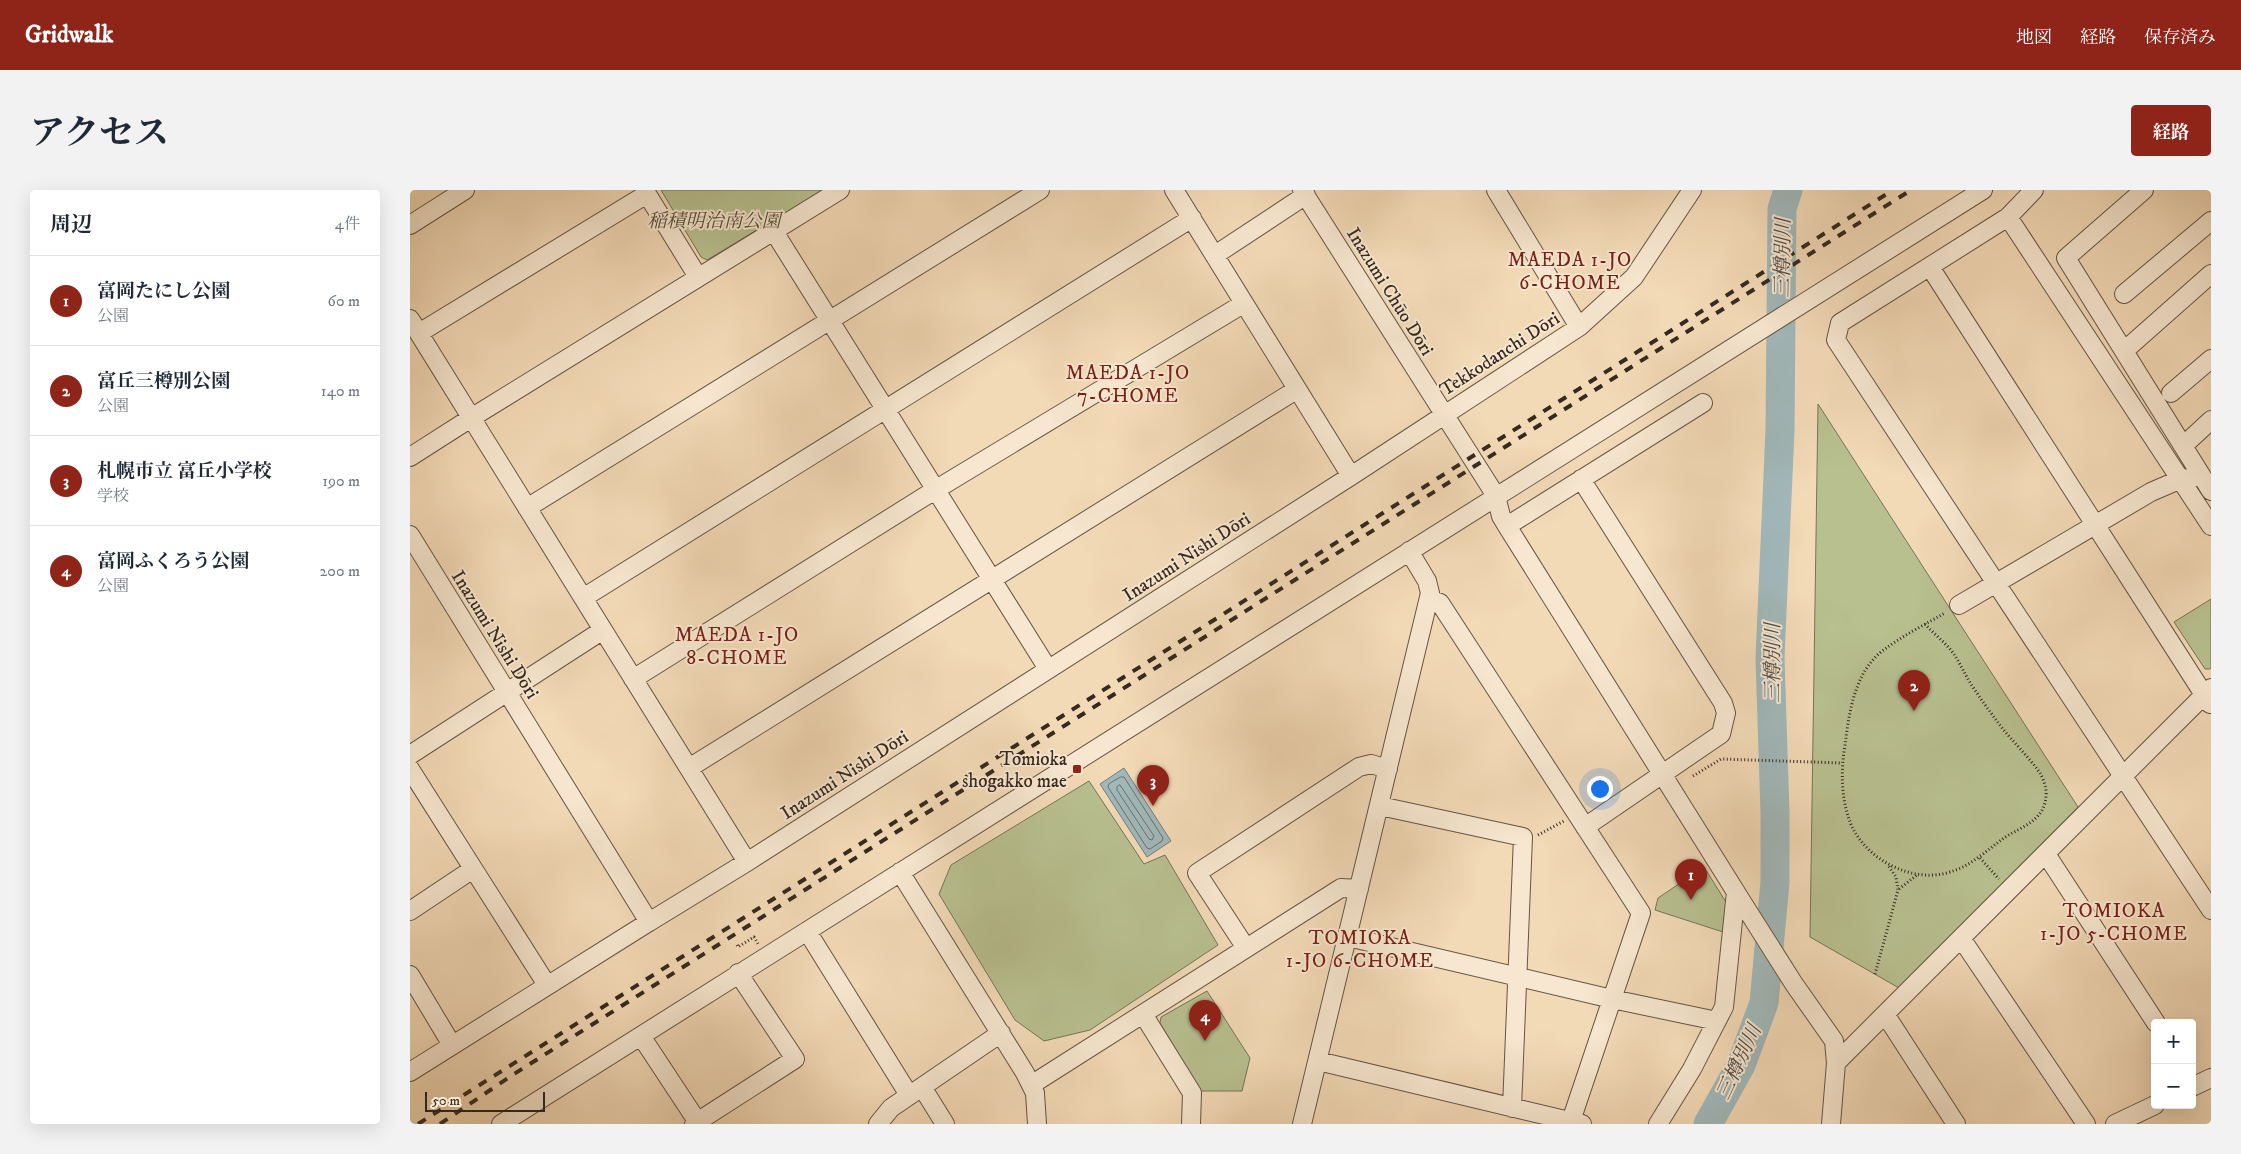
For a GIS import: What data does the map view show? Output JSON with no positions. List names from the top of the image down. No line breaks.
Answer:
{"streets":{"street":["Inazumi Chūo Dōri","Tekkodanchi Dōri","Inazumi Nishi Dōri"]},"crossings":[["Inazumi Chūo Dōri","Tekkodanchi Dōri"],["Inazumi Chūo Dōri","Inazumi Nishi Dōri"],["Tekkodanchi Dōri","Inazumi Nishi Dōri"]],"districts":["MAEDA 1-JO 6-CHOME","MAEDA 1-JO 7-CHOME","MAEDA 1-JO 8-CHOME","TOMIOKA 1-JO 5-CHOME","TOMIOKA 1-JO 6-CHOME"],"water":["三樽別川"],"parks":["稲積明治南公園"],"places":{"transit":["Tomioka shogakko mae"]},"scale_bar":"50 m","page":{"header":"Gridwalk","nav":["地図","経路","保存済み"],"title":"アクセス","buttons":"経路","heading":["周辺","4件"],"list":[{"mark":"1","name":"富岡たにし公園","note":"公園","value":"60 m"},{"mark":"2","name":"富丘三樽別公園","note":"公園","value":"140 m"},{"mark":"3","name":"札幌市立 富丘小学校","note":"学校","value":"190 m"},{"mark":"4","name":"富岡ふくろう公園","note":"公園","value":"200 m"}],"pins":["2","3","1","4"],"map_buttons":["+","−"],"scale":"50 m"}}
